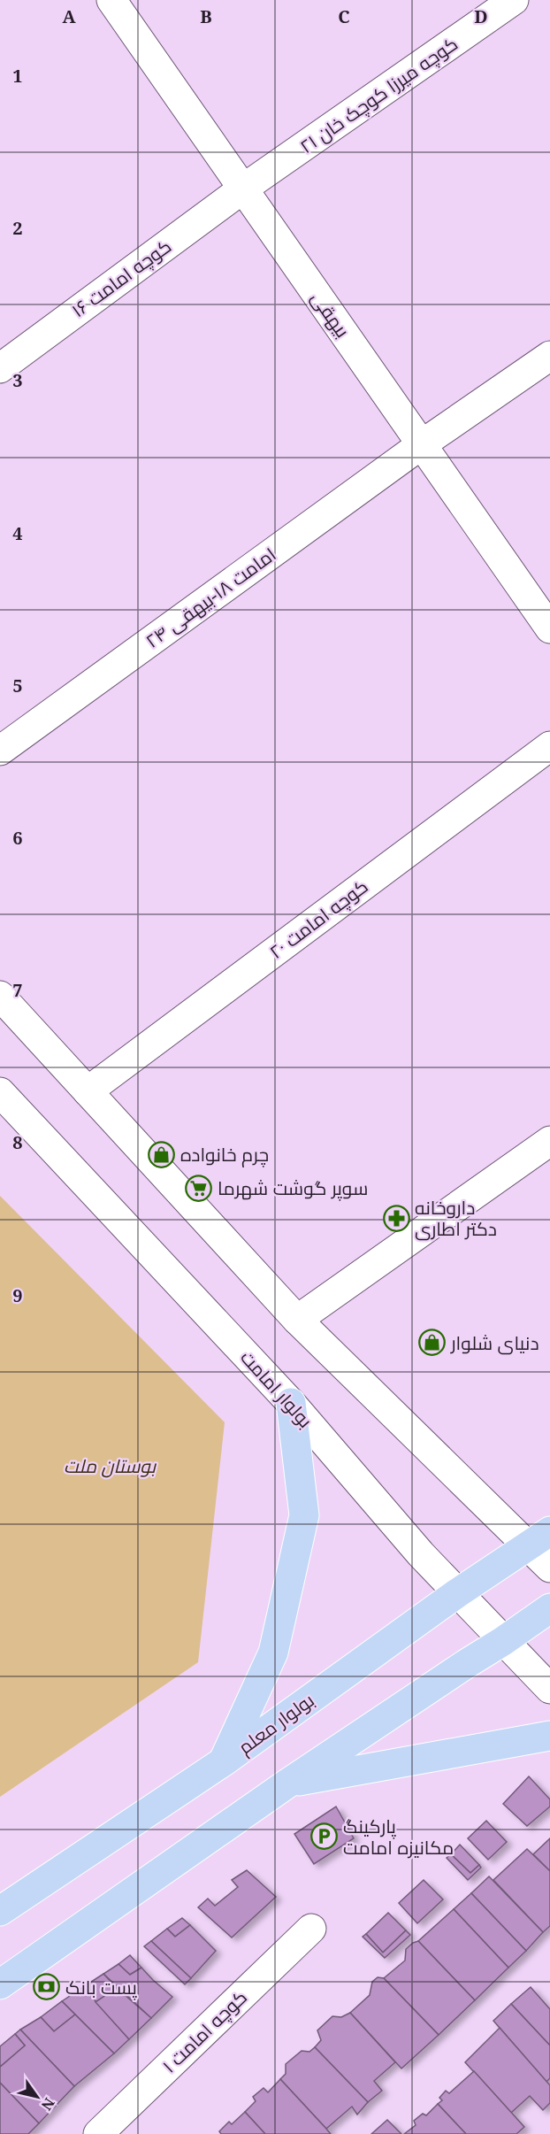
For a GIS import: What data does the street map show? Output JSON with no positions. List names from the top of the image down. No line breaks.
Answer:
{"streets":{"main road":["بولوار معلم"],"street":["کوچه میرزا کوچک خان ۲۱","کوچه امامت ۱۶","بیهقی","امامت ۱۸-بیهقی ۲۴","کوچه امامت ۲۰","بولوار امامت","کوچه امامت ۱"]},"crossings":[["کوچه میرزا کوچک خان ۲۱","کوچه امامت ۱۶"],["کوچه میرزا کوچک خان ۲۱","بیهقی"],["کوچه امامت ۱۶","بیهقی"],["بیهقی","امامت ۱۸-بیهقی ۲۴"],["بولوار امامت","بولوار معلم"]],"parks":["بوستان ملت"],"places":{"shop":["چرم خانواده","دنیای شلوار"],"supermarket":["سوپر گوشت شهرما"],"pharmacy":["داروخانه دکتر اطاری"],"parking":["پارکینگ مکانیزه امامت"],"bank":["پست بانک"]},"north":"bottom right","grid":{"columns":["A","B","C","D"],"rows":["1","2","3","4","5","6","7","8","9"]}}
